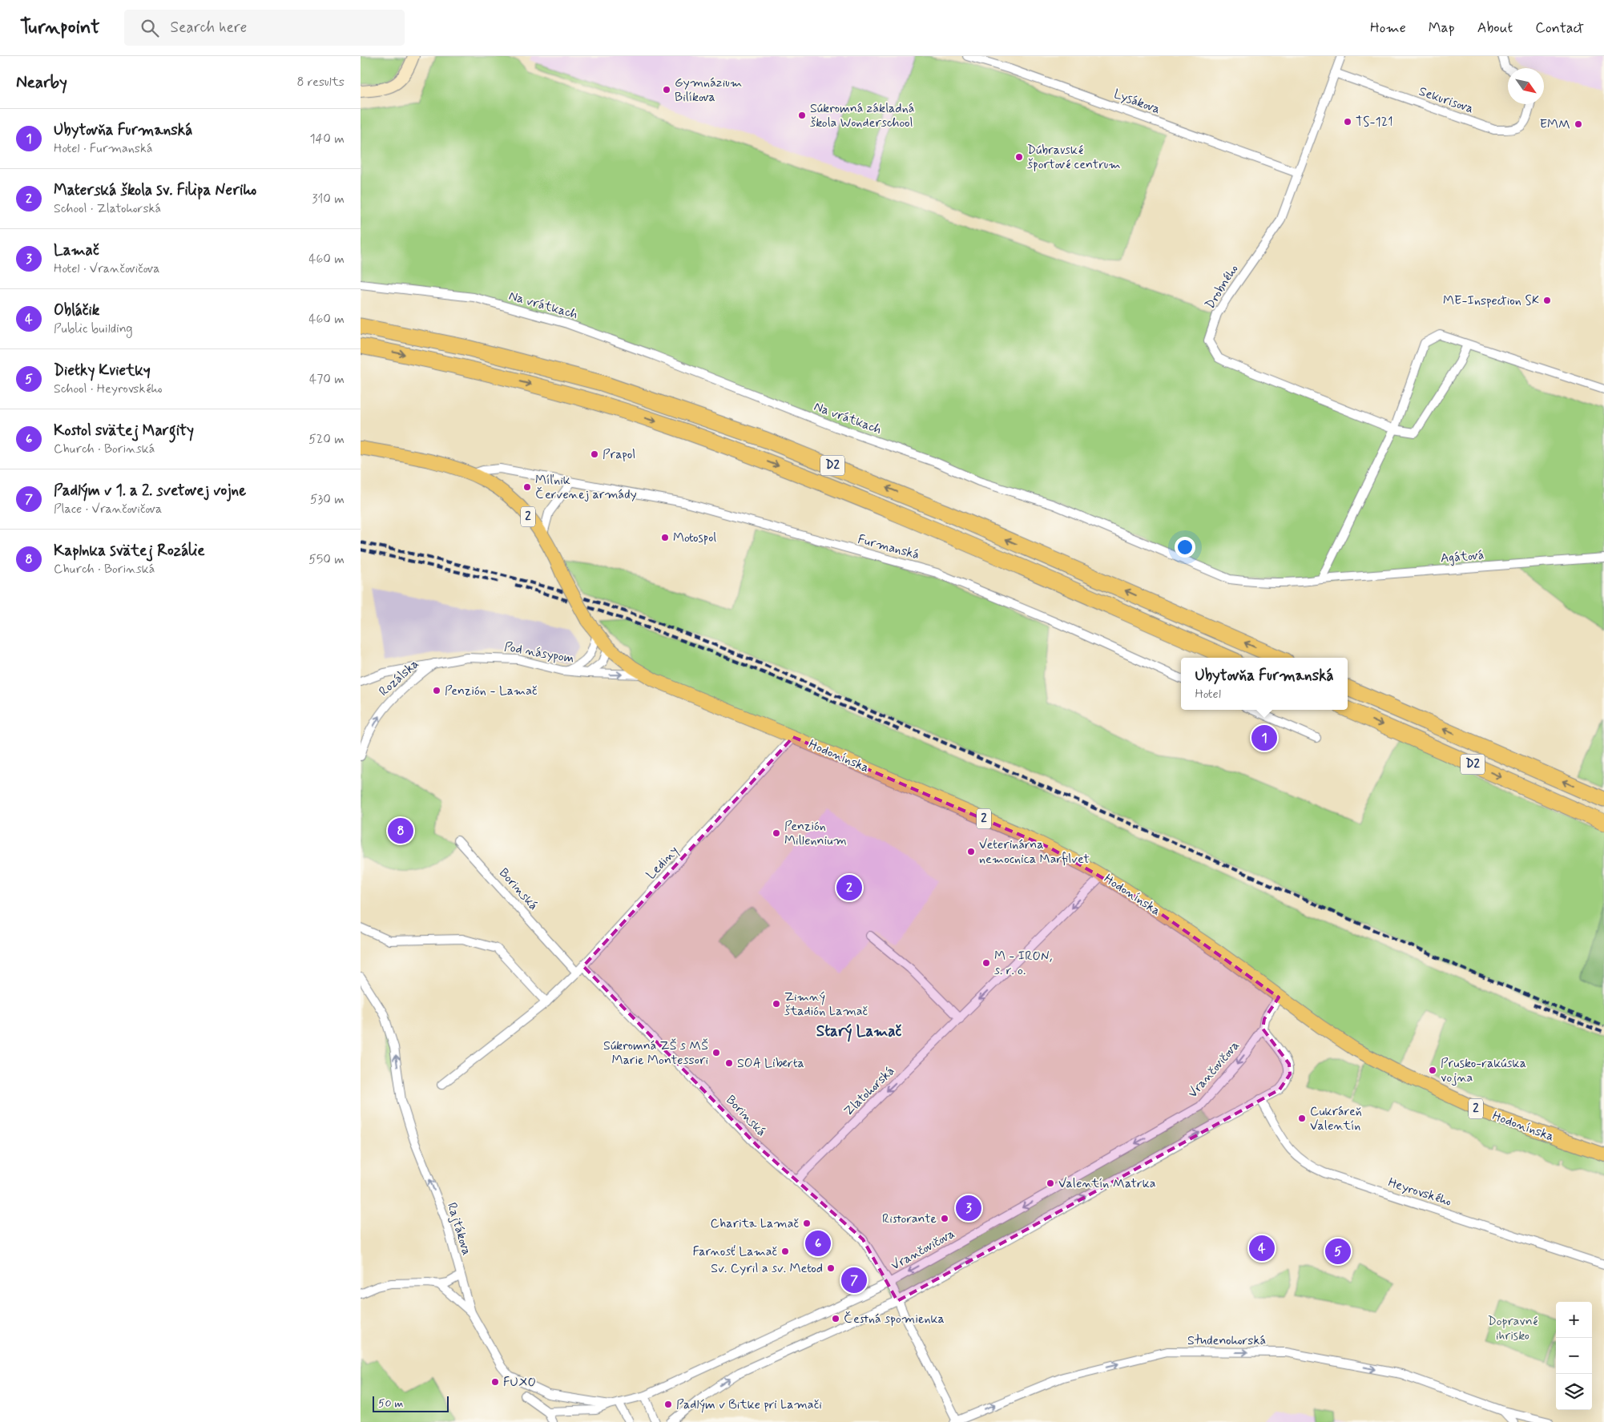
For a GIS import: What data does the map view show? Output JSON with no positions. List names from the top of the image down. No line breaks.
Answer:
{"streets":{"highway":["D2"],"main road":["2","Hodonínska"],"street":["Sekurisova","Lysákova","Drobného","Na vrátkach","Furmanská","Agátová","Pod násypom","Rozálska","Lediny","Borinská","Vrančovičova","Zlatohorská","Heyrovského","Rajtákova","Studenohorská"]},"crossings":[["Sekurisova","Drobného"],["Lysákova","Drobného"],["Na vrátkach","Agátová"],["2","Furmanská"],["2","Hodonínska"],["Pod násypom","Rozálska"],["Pod násypom","Hodonínska"],["Hodonínska","Lediny"],["Hodonínska","Vrančovičova"],["Hodonínska","Zlatohorská"],["Lediny","Borinská"],["Borinská","Vrančovičova"],["Borinská","Zlatohorská"],["Borinská","Studenohorská"],["Vrančovičova","Rajtákova"]],"one_way":["Rozálska","Zlatohorská","Rajtákova","Studenohorská"],"districts":["Starý Lamač"],"parks":["Dopravné ihrisko"],"places":["Gymnázium Bilíkova","Súkromná základná škola Wonderschool","TS-121","EMM","Dúbravské športové centrum","ME-Inspection SK","Prapol","Míľnik Červenej armády","Motospol","Penzión - Lamač","Penzión Millennium","Veterinárna nemocnica Marfilvet","M - IRON, s. r. o.","Zimný štadión Lamač","Súkromná ZŠ s MŠ Marie Montessori","SOA Liberta","Prusko-rakúska vojna","Cukráreň Valentín","Valentín Matrka","Ristorante","Charita Lamač","Farnosť Lamač","Sv. Cyril a sv. Metod","Čestná spomienka","FUXO","Padlým v Bitke pri Lamači"],"scale_bar":"50 m","north":"bottom right","page":{"header":"Turnpoint","search":"Search here","nav":["Home","Map","About","Contact"],"heading":["Nearby","8 results"],"list":[{"mark":"1","name":"Ubytovňa Furmanská","note":"Hotel · Furmanská","value":"140 m"},{"mark":"2","name":"Materská škola sv. Filipa Neriho","note":"School · Zlatohorská","value":"310 m"},{"mark":"3","name":"Lamač","note":"Hotel · Vrančovičova","value":"460 m"},{"mark":"4","name":"Obláčik","note":"Public building","value":"460 m"},{"mark":"5","name":"Dietky Kvietky","note":"School · Heyrovského","value":"470 m"},{"mark":"6","name":"Kostol svätej Margity","note":"Church · Borinská","value":"520 m"},{"mark":"7","name":"Padlým v 1. a 2. svetovej vojne","note":"Place · Vrančovičova","value":"530 m"},{"mark":"8","name":"Kaplnka svätej Rozálie","note":"Church · Borinská","value":"550 m"}],"popup":["Ubytovňa Furmanská","Hotel"],"pins":["1","8","2","3","6","4","5","7"],"map_buttons":["+","−"],"scale":"50 m"}}
